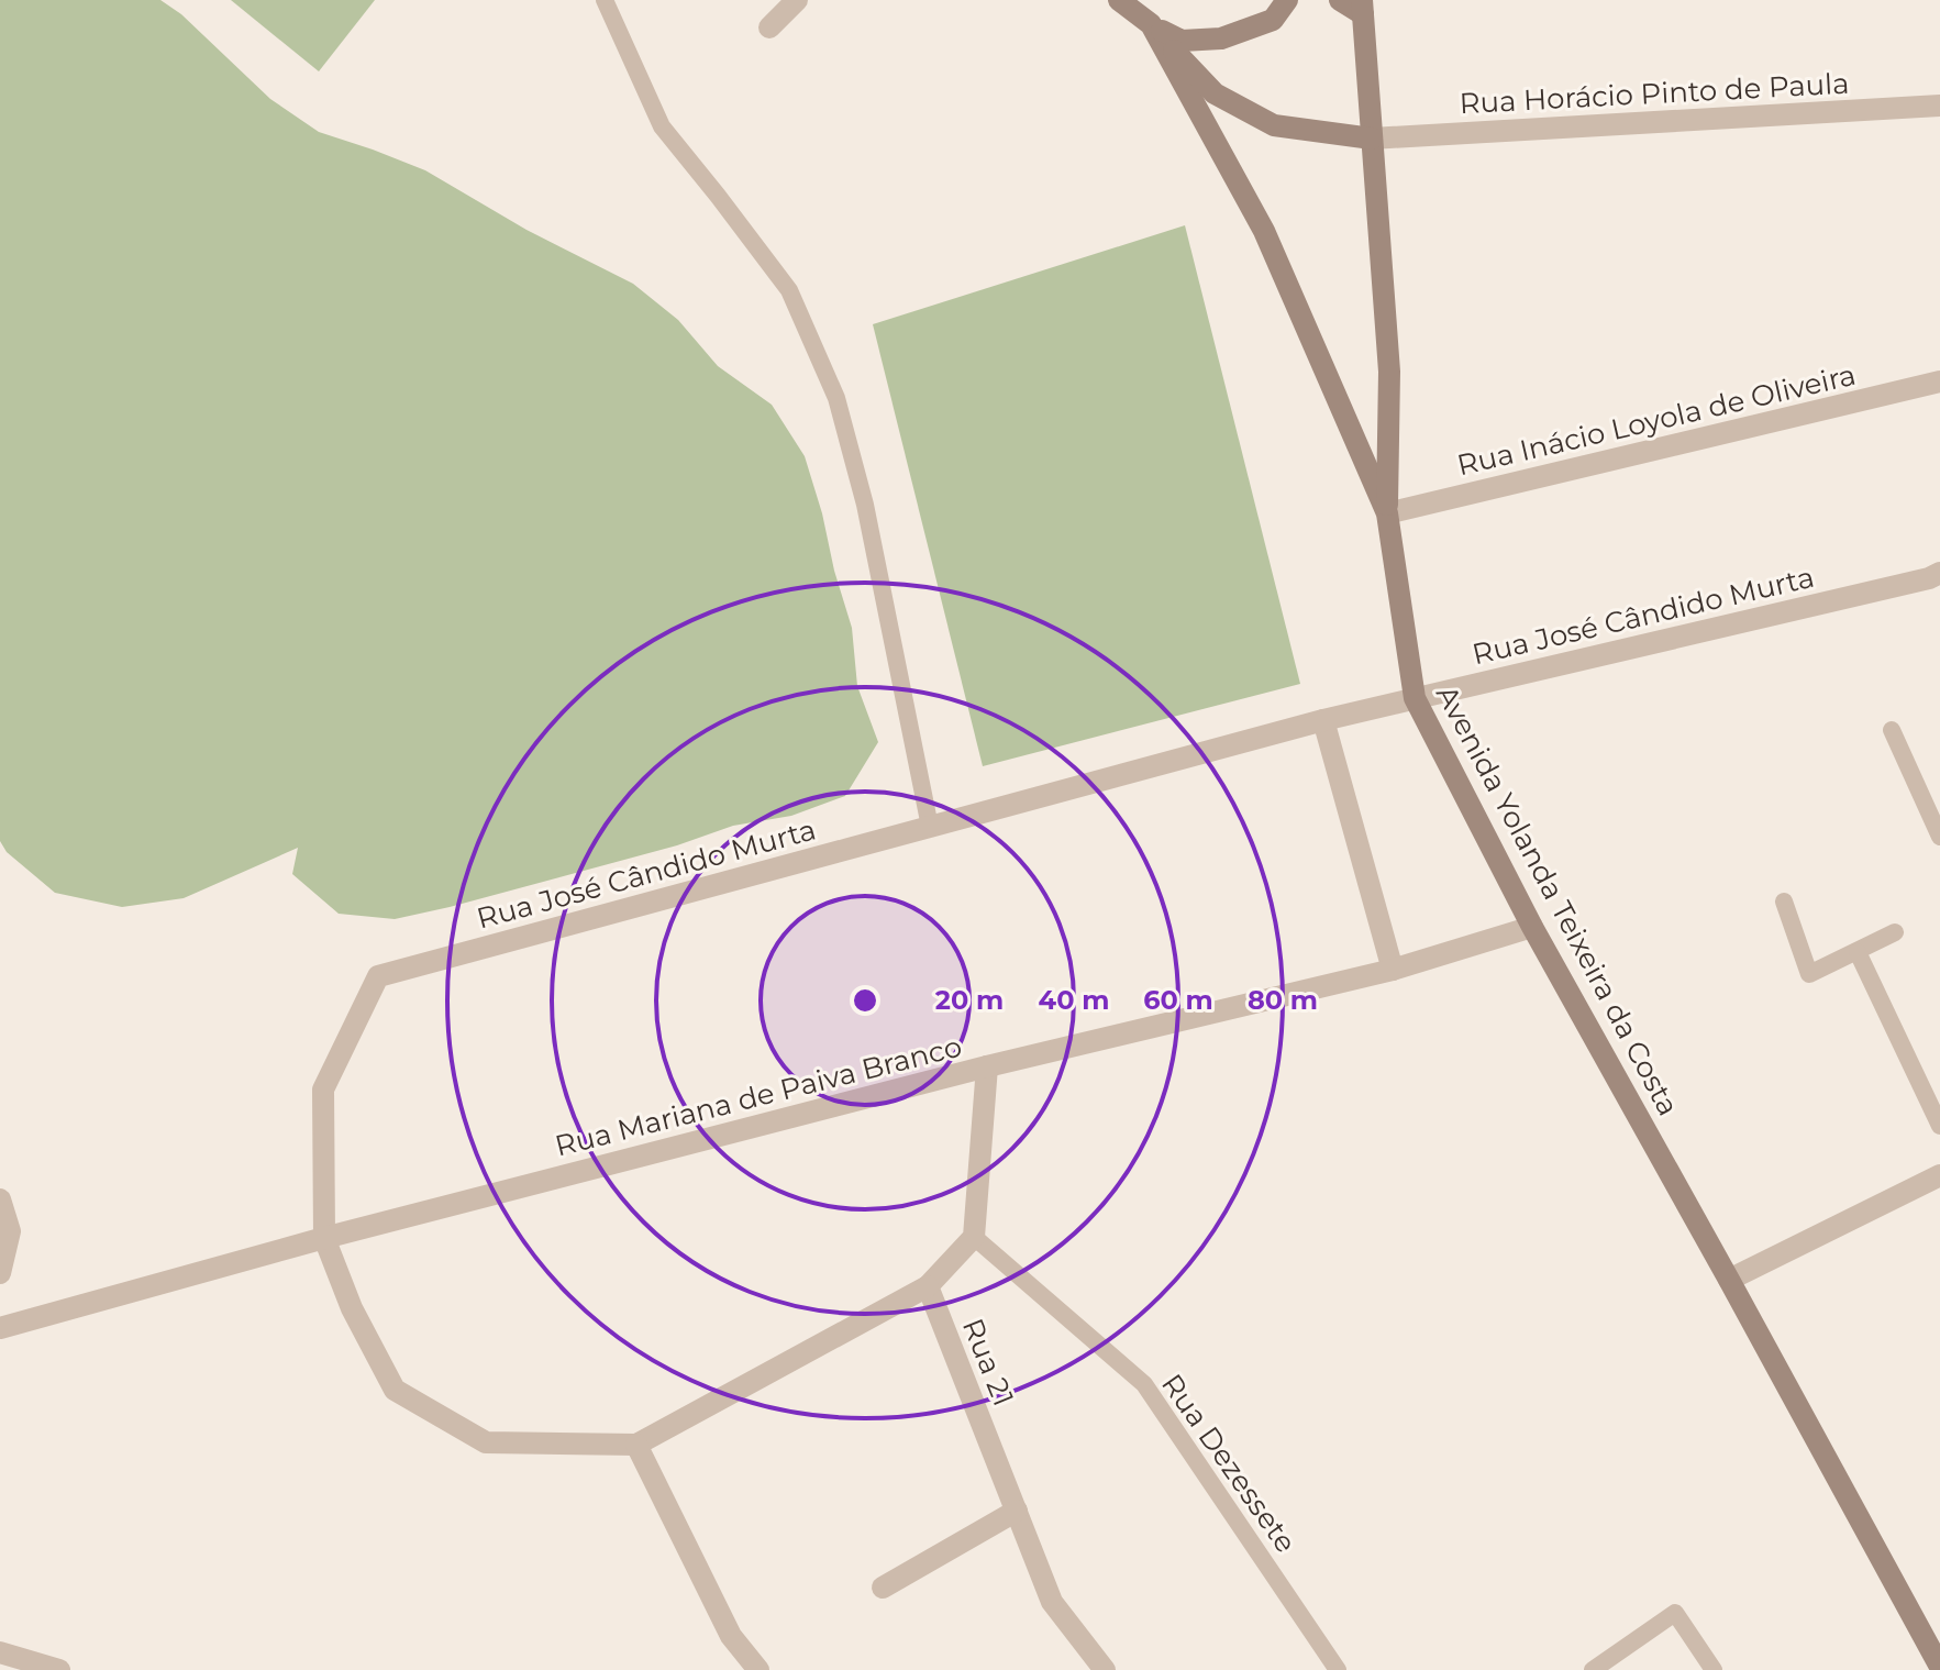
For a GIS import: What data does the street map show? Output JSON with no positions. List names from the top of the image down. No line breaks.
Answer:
{"streets":{"street":["Rua Horácio Pinto de Paula","Rua Inácio Loyola de Oliveira","Rua José Cândido Murta","Avenida Yolanda Teixeira da Costa","Rua Mariana de Paiva Branco","Rua 21"],"lane":["Rua Dezessete"]},"crossings":[["Rua Inácio Loyola de Oliveira","Avenida Yolanda Teixeira da Costa"],["Rua José Cândido Murta","Avenida Yolanda Teixeira da Costa"],["Rua José Cândido Murta","Rua Mariana de Paiva Branco"],["Rua José Cândido Murta","Rua 21"],["Avenida Yolanda Teixeira da Costa","Rua Mariana de Paiva Branco"]],"rings":["20 m","40 m","60 m","80 m"]}
